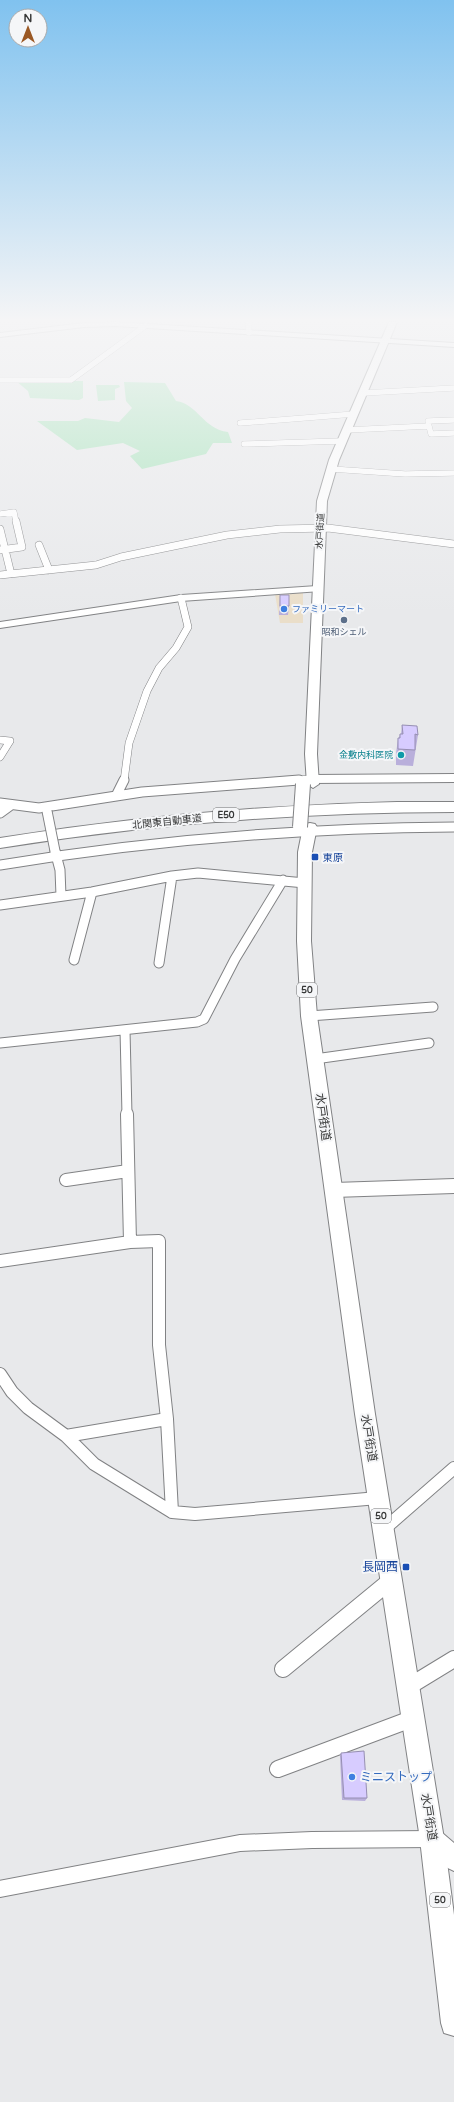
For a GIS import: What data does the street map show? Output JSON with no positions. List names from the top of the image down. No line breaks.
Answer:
{"streets":{"highway":["E50","北関東自動車道"],"main road":["水戸街道","50"]},"places":{"other":["ファミリーマート","昭和シェル","金敷内科医院","ミニストップ"],"transit":["東原","長岡西"]},"north":"top"}
